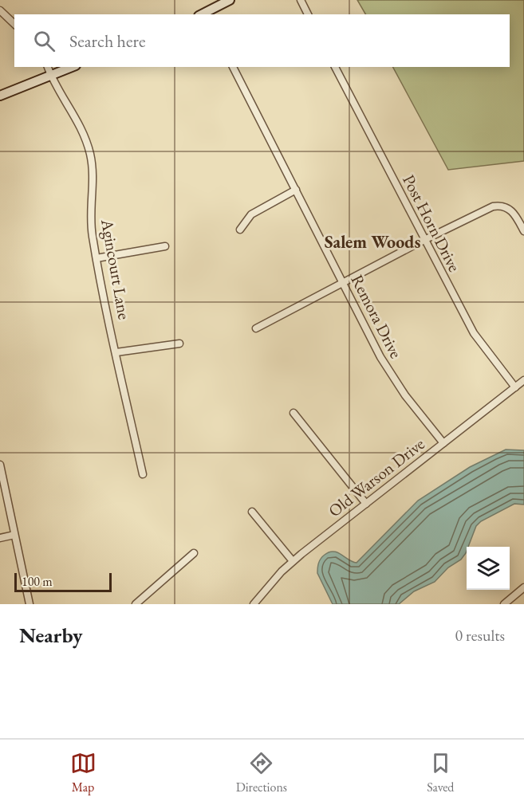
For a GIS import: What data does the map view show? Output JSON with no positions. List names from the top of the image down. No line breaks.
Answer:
{"streets":{"street":["Post Horn Drive","Agincourt Lane","Remora Drive","Old Warson Drive"]},"crossings":[["Post Horn Drive","Old Warson Drive"],["Remora Drive","Old Warson Drive"]],"districts":["Salem Woods"],"scale_bar":"100 m","page":{"search":"Search here","scale":"100 m","heading":["Nearby","0 results"],"nav":["Map","Directions","Saved"]}}
